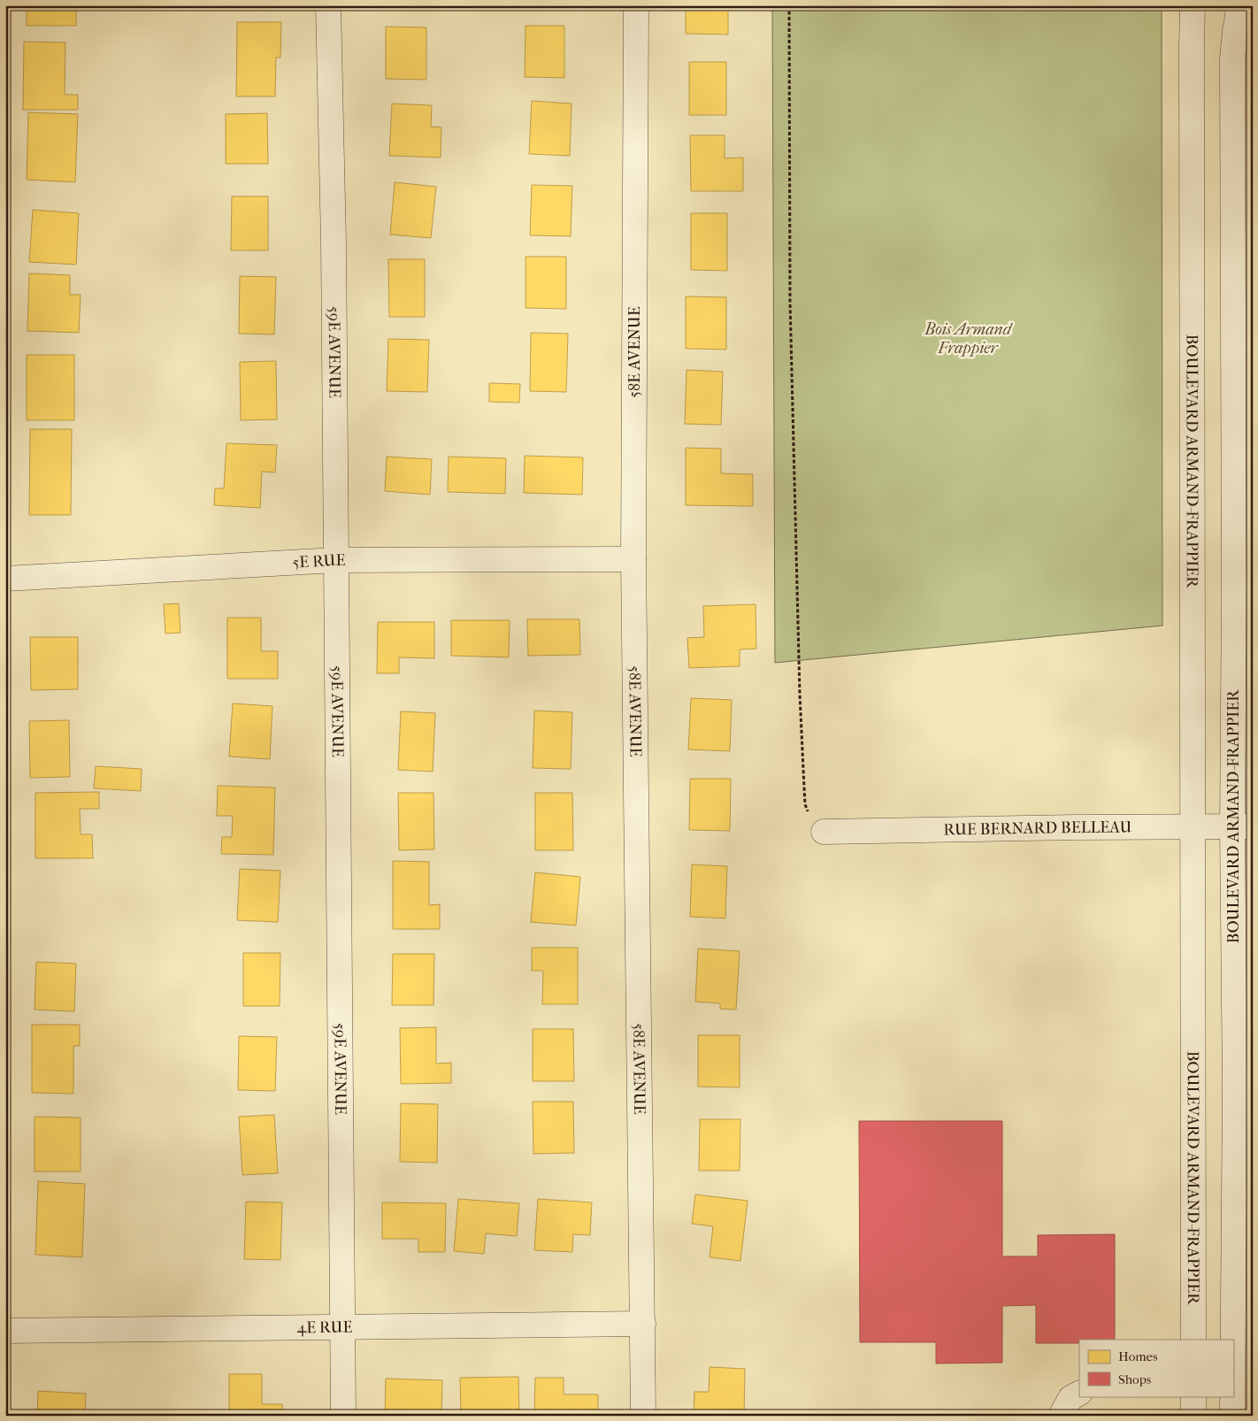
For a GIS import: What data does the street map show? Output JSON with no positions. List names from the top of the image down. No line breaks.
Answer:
{"streets":{"street":["59E AVENUE","58E AVENUE","BOULEVARD ARMAND-FRAPPIER","5E RUE","RUE BERNARD BELLEAU","4E RUE"]},"crossings":[["59E AVENUE","5E RUE"],["59E AVENUE","4E RUE"],["58E AVENUE","5E RUE"],["58E AVENUE","4E RUE"],["BOULEVARD ARMAND-FRAPPIER","RUE BERNARD BELLEAU"]],"parks":["Bois Armand Frappier"],"legend":["Homes","Shops"]}
